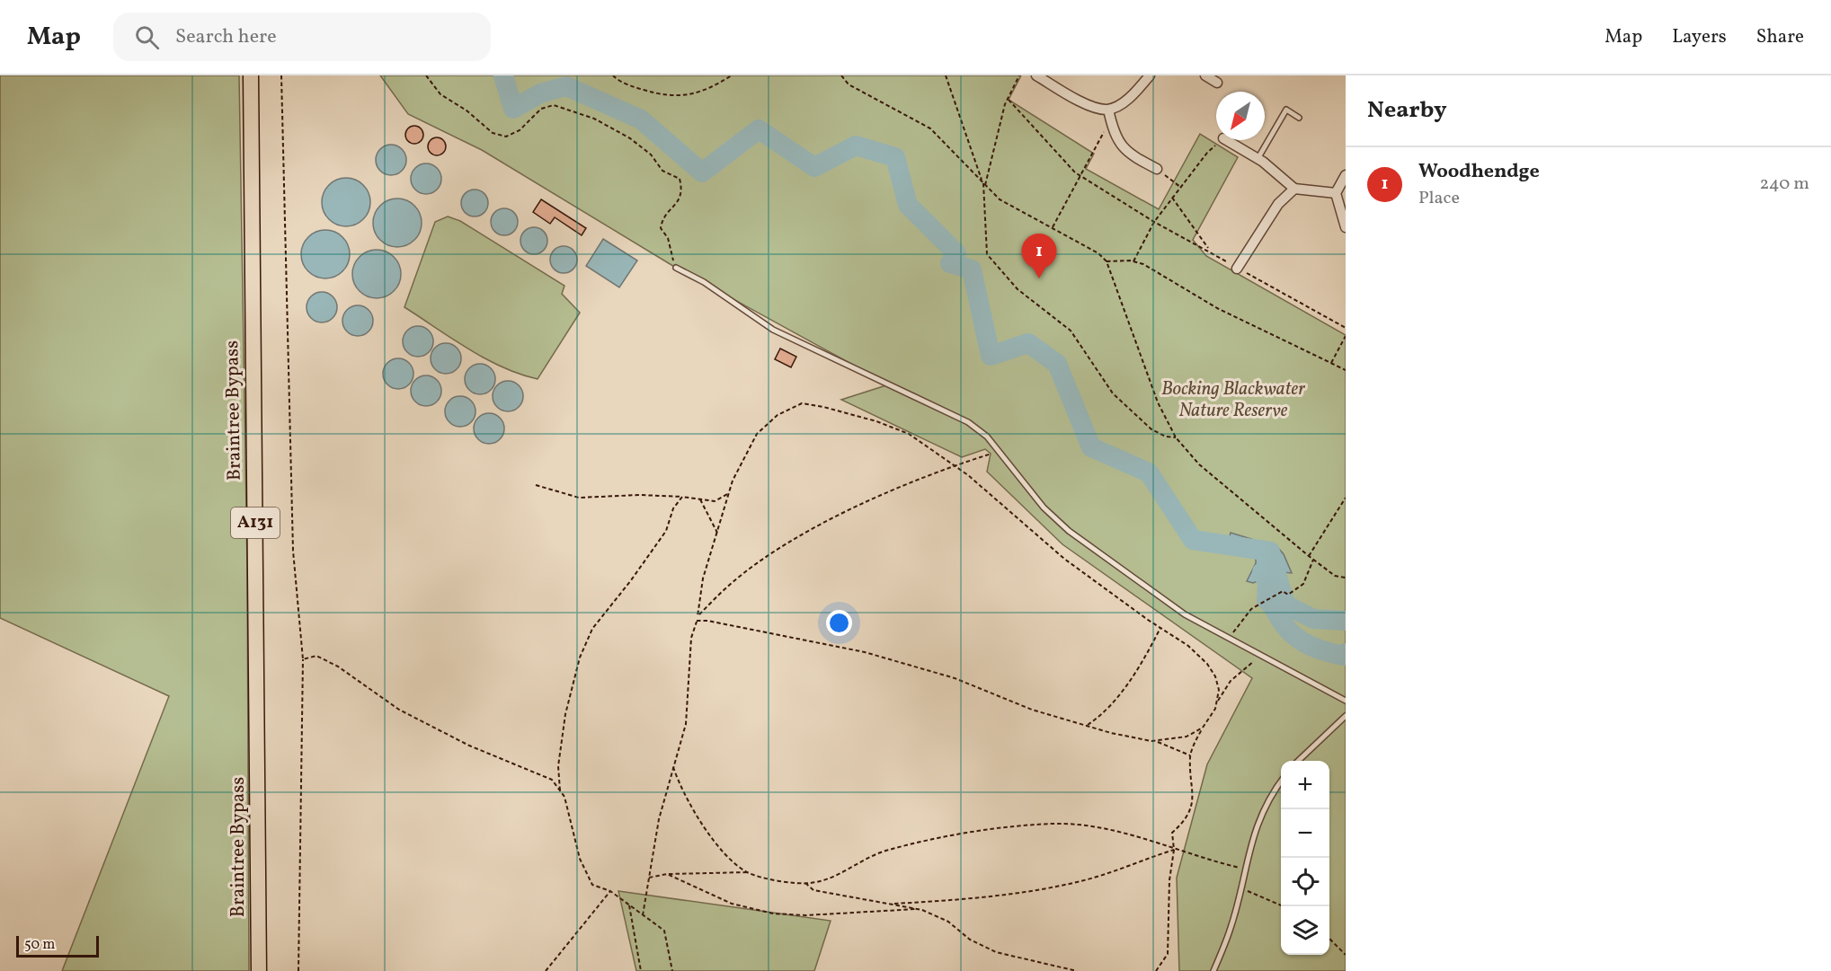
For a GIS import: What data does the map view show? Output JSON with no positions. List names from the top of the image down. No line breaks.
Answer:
{"streets":{"highway":["Braintree Bypass","A131"]},"parks":["Bocking Blackwater Nature Reserve"],"scale_bar":"50 m","north":"bottom left","page":{"header":"Map","search":"Search here","nav":["Map","Layers","Share"],"heading":"Nearby","list":[{"mark":"1","name":"Woodhendge","note":"Place","value":"240 m"}],"pins":"1","map_buttons":["+","−"],"scale":"50 m"}}
